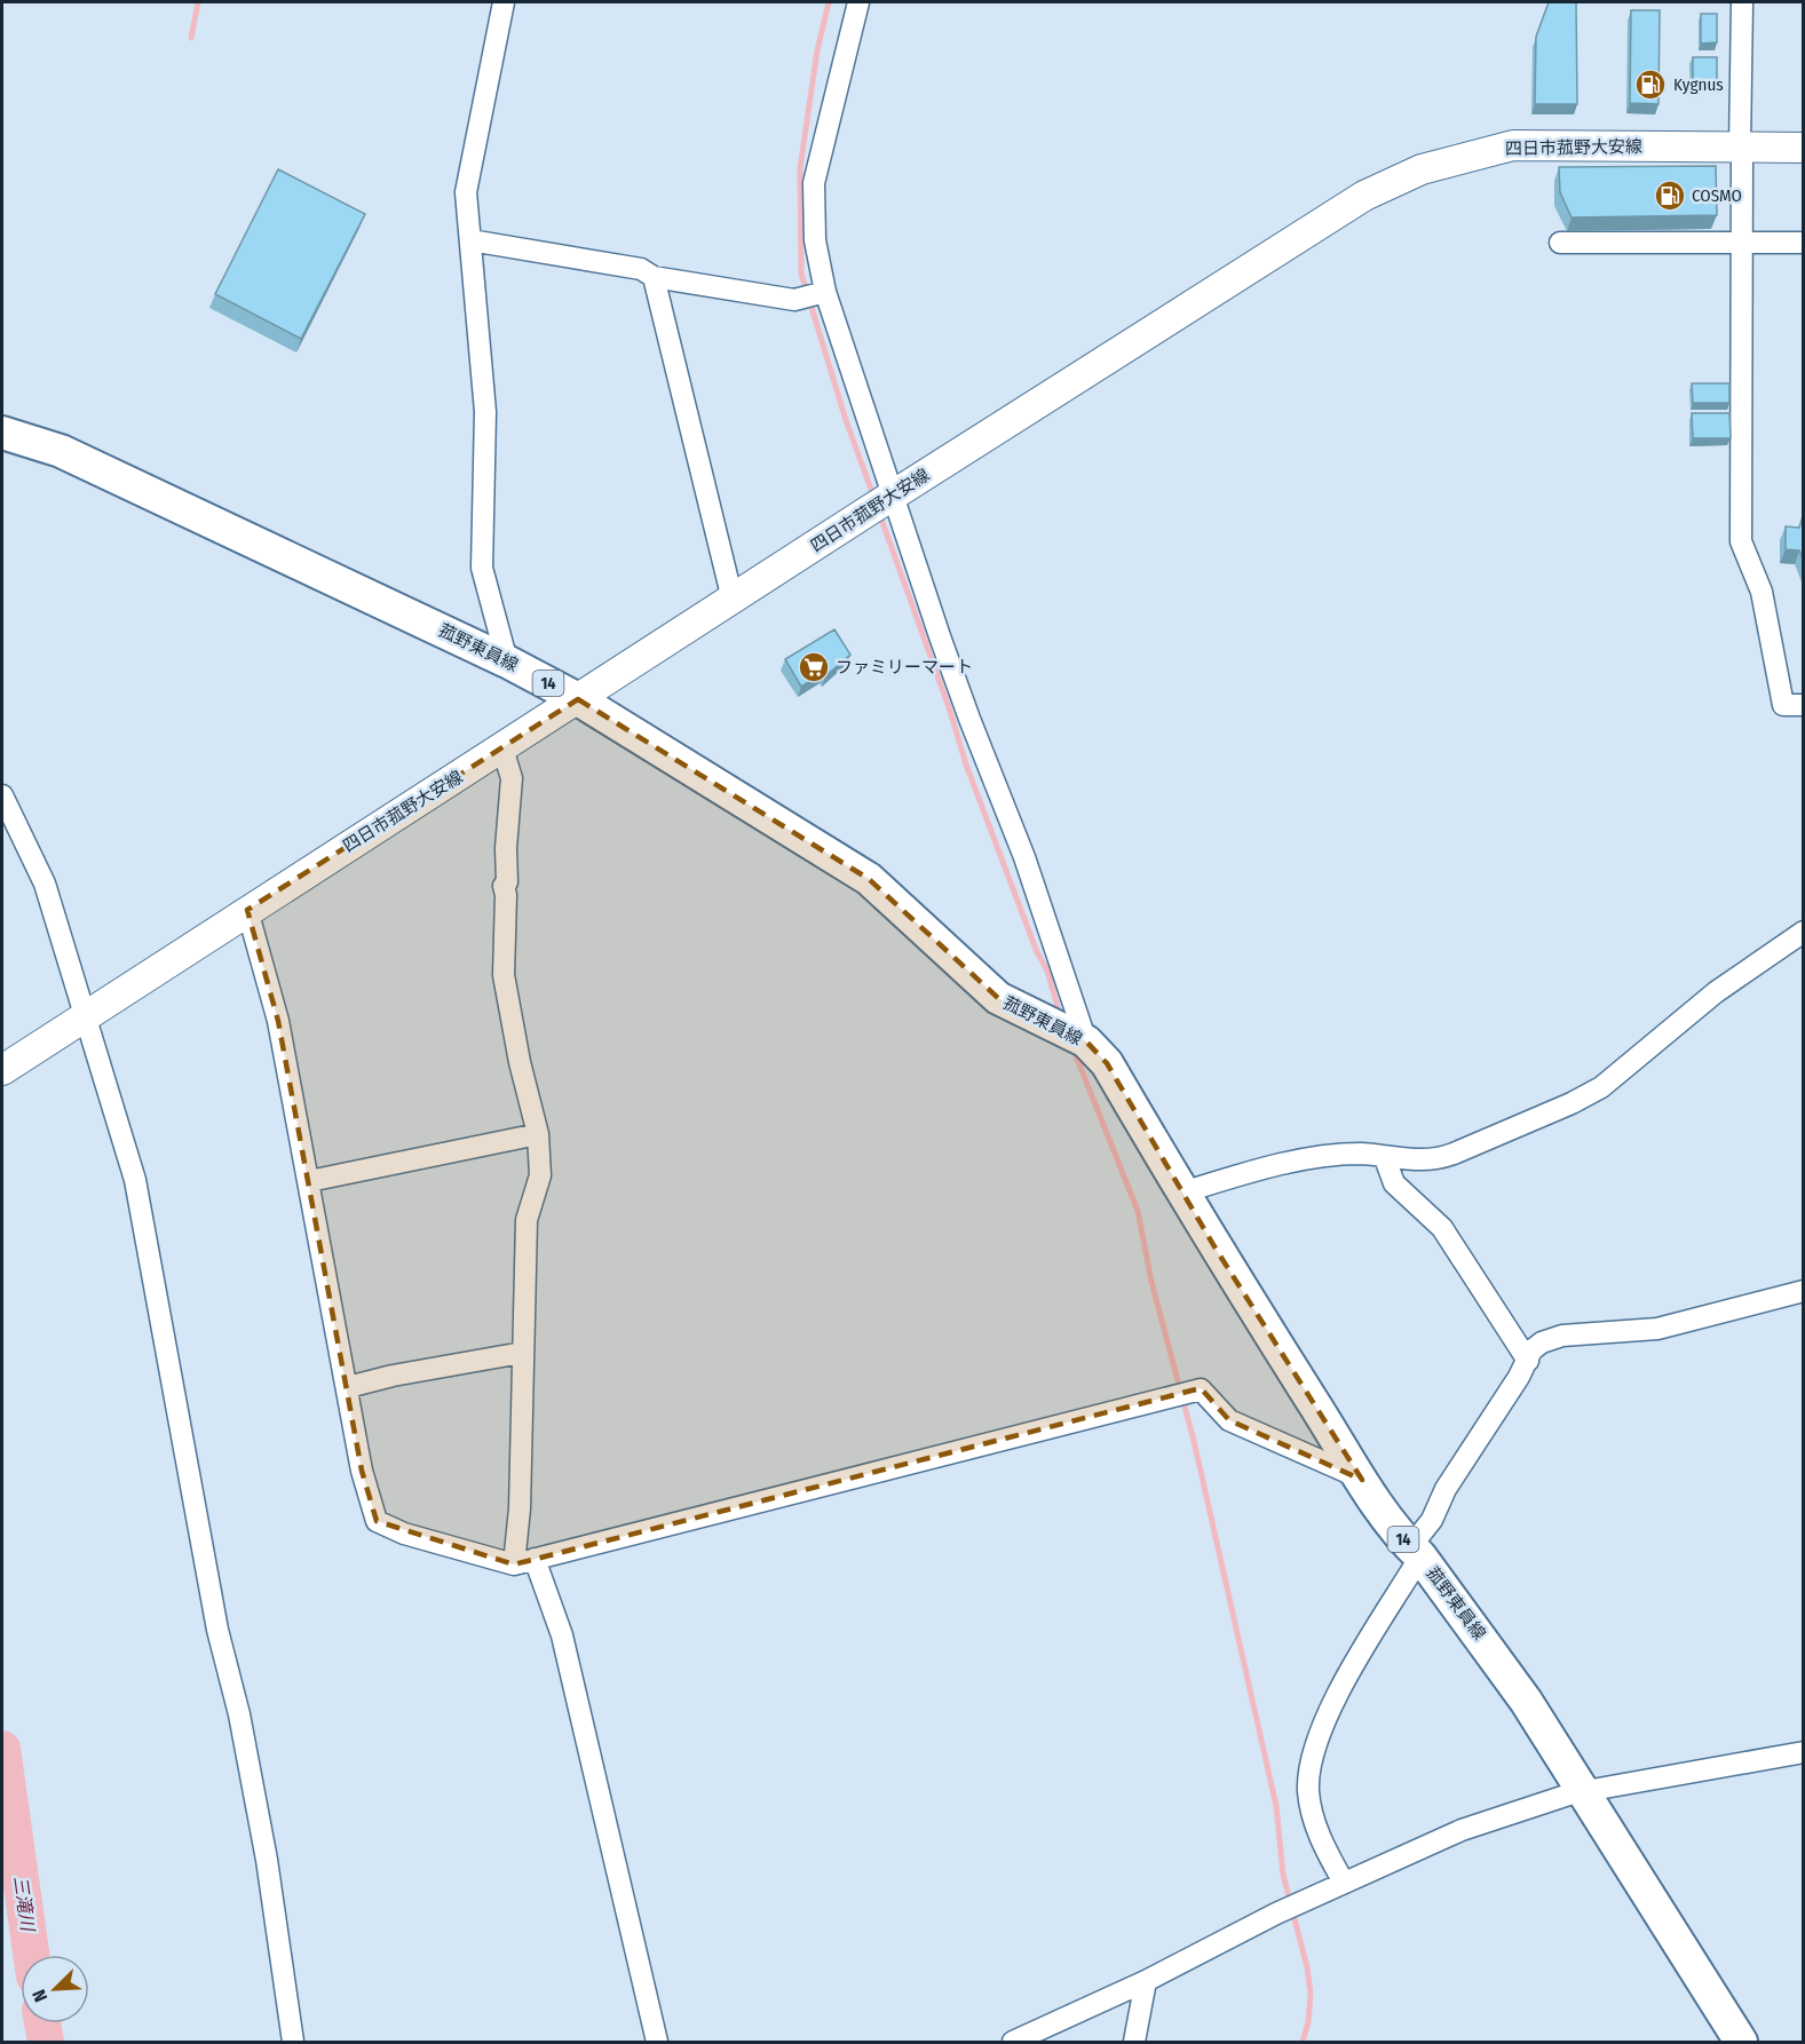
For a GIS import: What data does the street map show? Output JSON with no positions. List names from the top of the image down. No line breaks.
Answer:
{"streets":{"main road":["四日市菰野大安線","菰野東員線","14"]},"crossings":[["四日市菰野大安線","菰野東員線"]],"water":["三滝川"],"places":{"fuel station":["Kygnus","COSMO"],"supermarket":["ファミリーマート"]},"north":"bottom left"}
